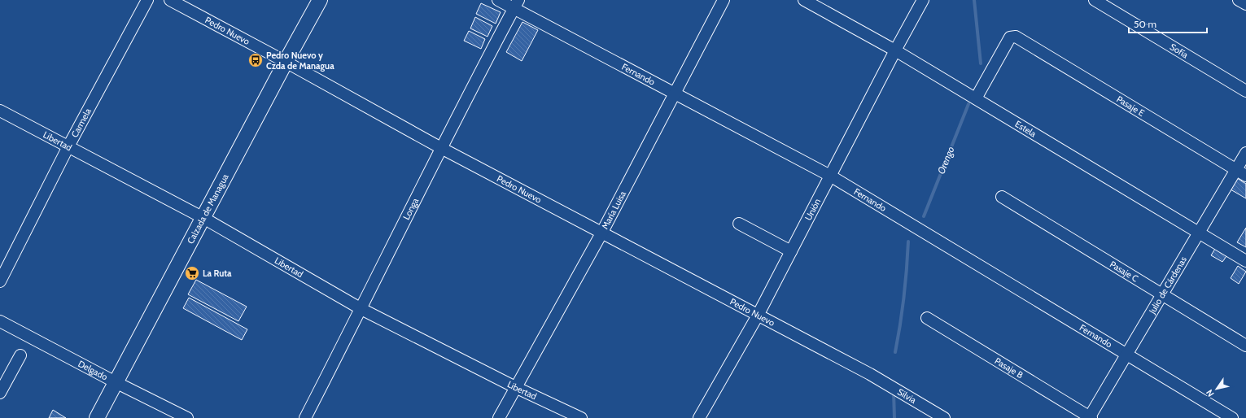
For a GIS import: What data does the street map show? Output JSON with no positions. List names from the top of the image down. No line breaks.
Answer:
{"streets":{"main road":["Calzada de Managua"],"street":["Pedro Nuevo","Sofía","Fernando","Pasaje E","Carmela","Estela","Libertad","Longa","María Luisa","Unión","Pasaje C","Julio de Cárdenas","Pasaje B","Delgado","Silvia"]},"crossings":[["Pedro Nuevo","Calzada de Managua"],["Pedro Nuevo","Longa"],["Pedro Nuevo","María Luisa"],["Pedro Nuevo","Unión"],["Pedro Nuevo","Silvia"],["Fernando","Longa"],["Fernando","María Luisa"],["Fernando","Unión"],["Fernando","Julio de Cárdenas"],["Pasaje E","Estela"],["Pasaje E","Julio de Cárdenas"],["Carmela","Libertad"],["Estela","Unión"],["Estela","Julio de Cárdenas"],["Libertad","Calzada de Managua"],["Libertad","Longa"],["Libertad","María Luisa"],["Calzada de Managua","Delgado"],["Pasaje C","Julio de Cárdenas"],["Julio de Cárdenas","Pasaje B"]],"water":["Orengo"],"places":{"bus stop":["Pedro Nuevo y Czda de Managua"],"supermarket":["La Ruta"]},"scale_bar":"50 m","north":"bottom left"}
